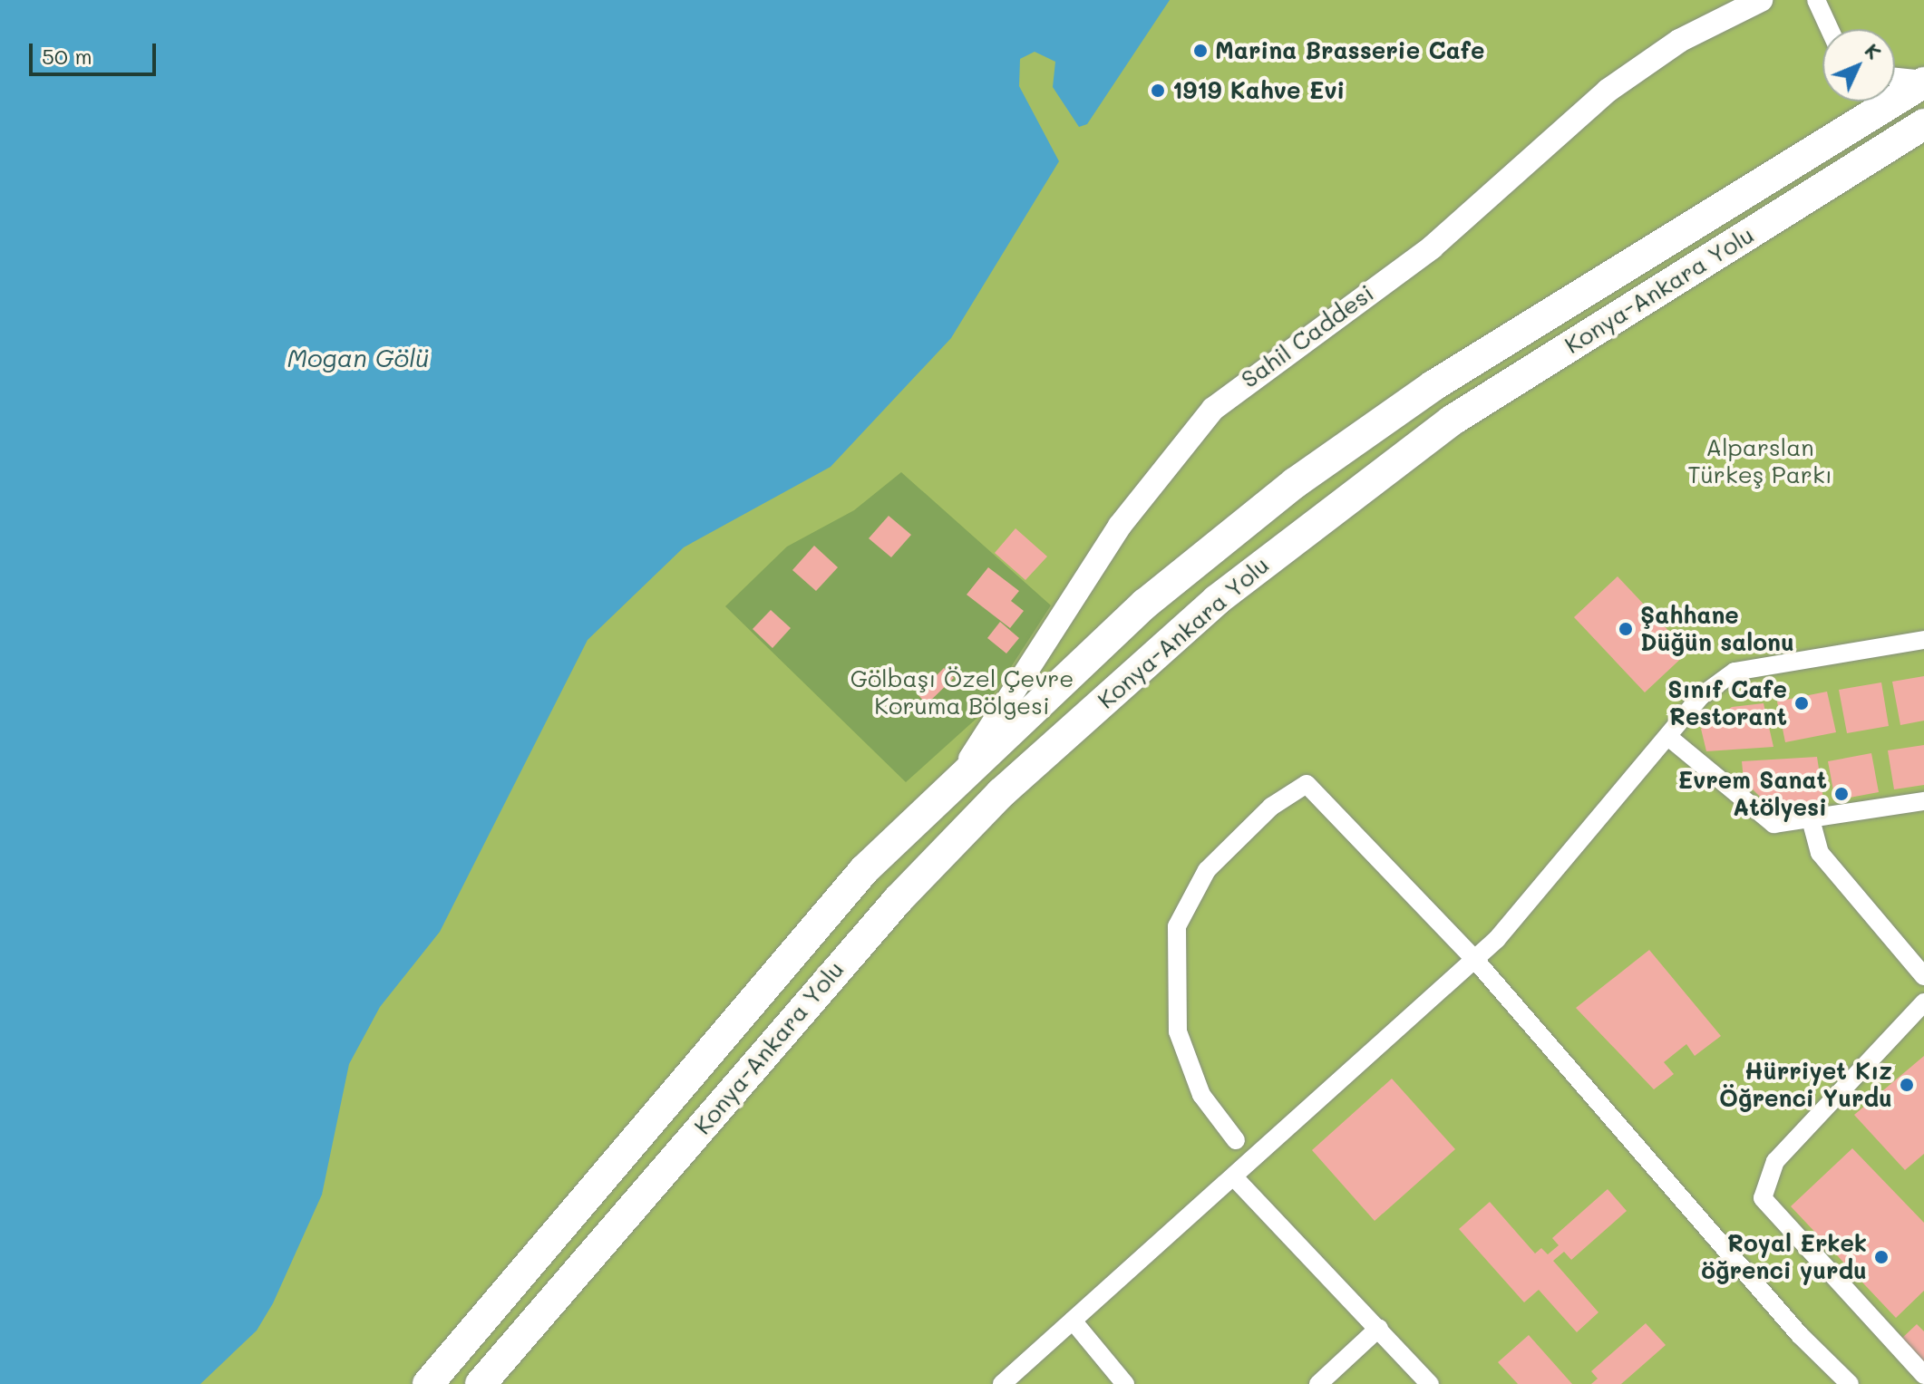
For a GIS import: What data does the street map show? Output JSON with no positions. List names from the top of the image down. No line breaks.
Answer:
{"streets":{"highway":["Konya-Ankara Yolu"],"street":["Sahil Caddesi"]},"water":["Mogan Gölü"],"parks":["Alparslan Türkeş Parkı","Gölbaşı Özel Çevre Koruma Bölgesi"],"places":["Marina Brasserie Cafe","1919 Kahve Evi","Şahhane Düğün salonu","Sınıf Cafe Restorant","Evrem Sanat Atölyesi","Hürriyet Kız Öğrenci Yurdu","Royal Erkek öğrenci yurdu"],"scale_bar":"50 m","north":"top right"}
